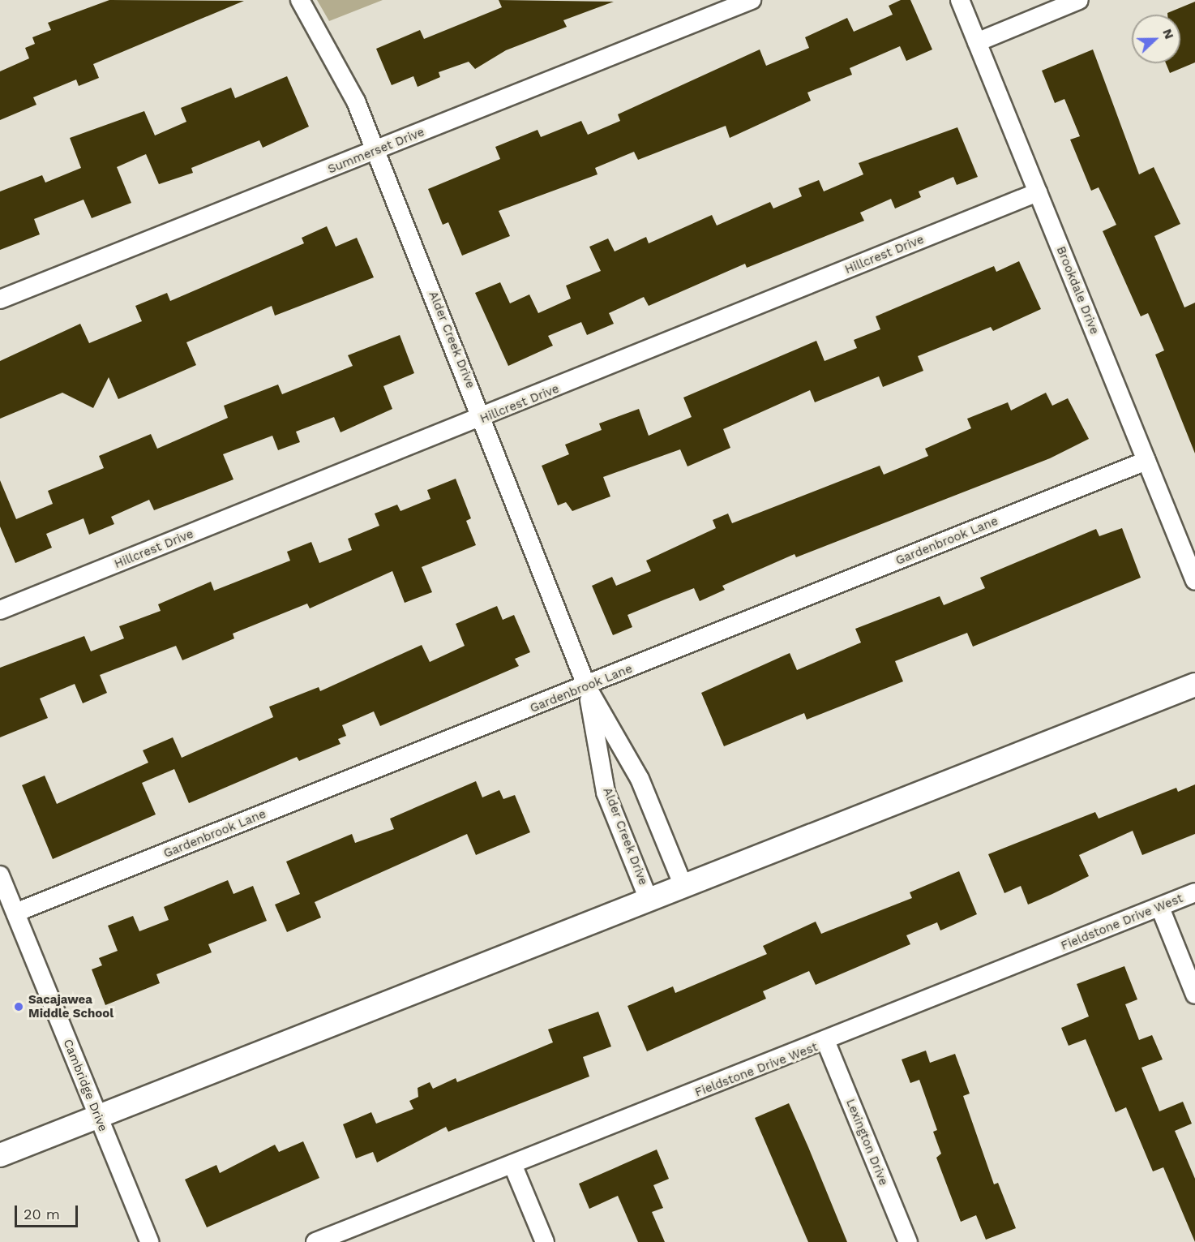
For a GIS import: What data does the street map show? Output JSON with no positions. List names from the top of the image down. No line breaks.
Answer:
{"streets":{"street":["Summerset Drive","Hillcrest Drive","Brookdale Drive","Alder Creek Drive","Gardenbrook Lane","Fieldstone Drive West","Cambridge Drive","Lexington Drive"]},"crossings":[["Summerset Drive","Alder Creek Drive"],["Hillcrest Drive","Brookdale Drive"],["Hillcrest Drive","Alder Creek Drive"],["Brookdale Drive","Gardenbrook Lane"],["Alder Creek Drive","Gardenbrook Lane"],["Gardenbrook Lane","Cambridge Drive"],["Fieldstone Drive West","Lexington Drive"]],"places":["Sacajawea Middle School"],"scale_bar":"20 m","north":"right"}
